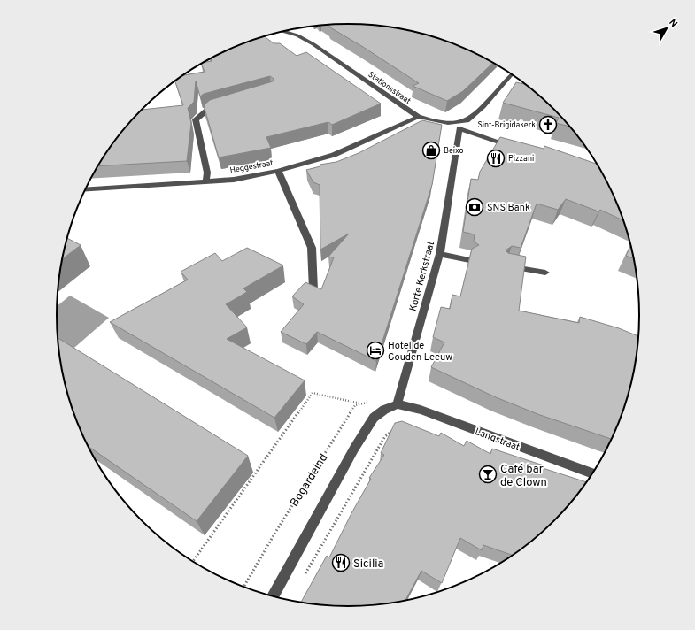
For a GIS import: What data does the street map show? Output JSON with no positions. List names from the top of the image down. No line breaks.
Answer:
{"streets":{"street":["Stationsstraat","Heggestraat","Korte Kerkstraat","Langstraat"],"path":["Bogardeind"]},"crossings":[["Stationsstraat","Heggestraat"],["Korte Kerkstraat","Langstraat"]],"places":{"church":["Sint-Brigidakerk"],"shop":["Beixo"],"restaurant":["Pizzani","Sicilia"],"bank":["SNS Bank"],"hotel":["Hotel de Gouden Leeuw"],"bar":["Café bar de Clown"]},"north":"top right"}
